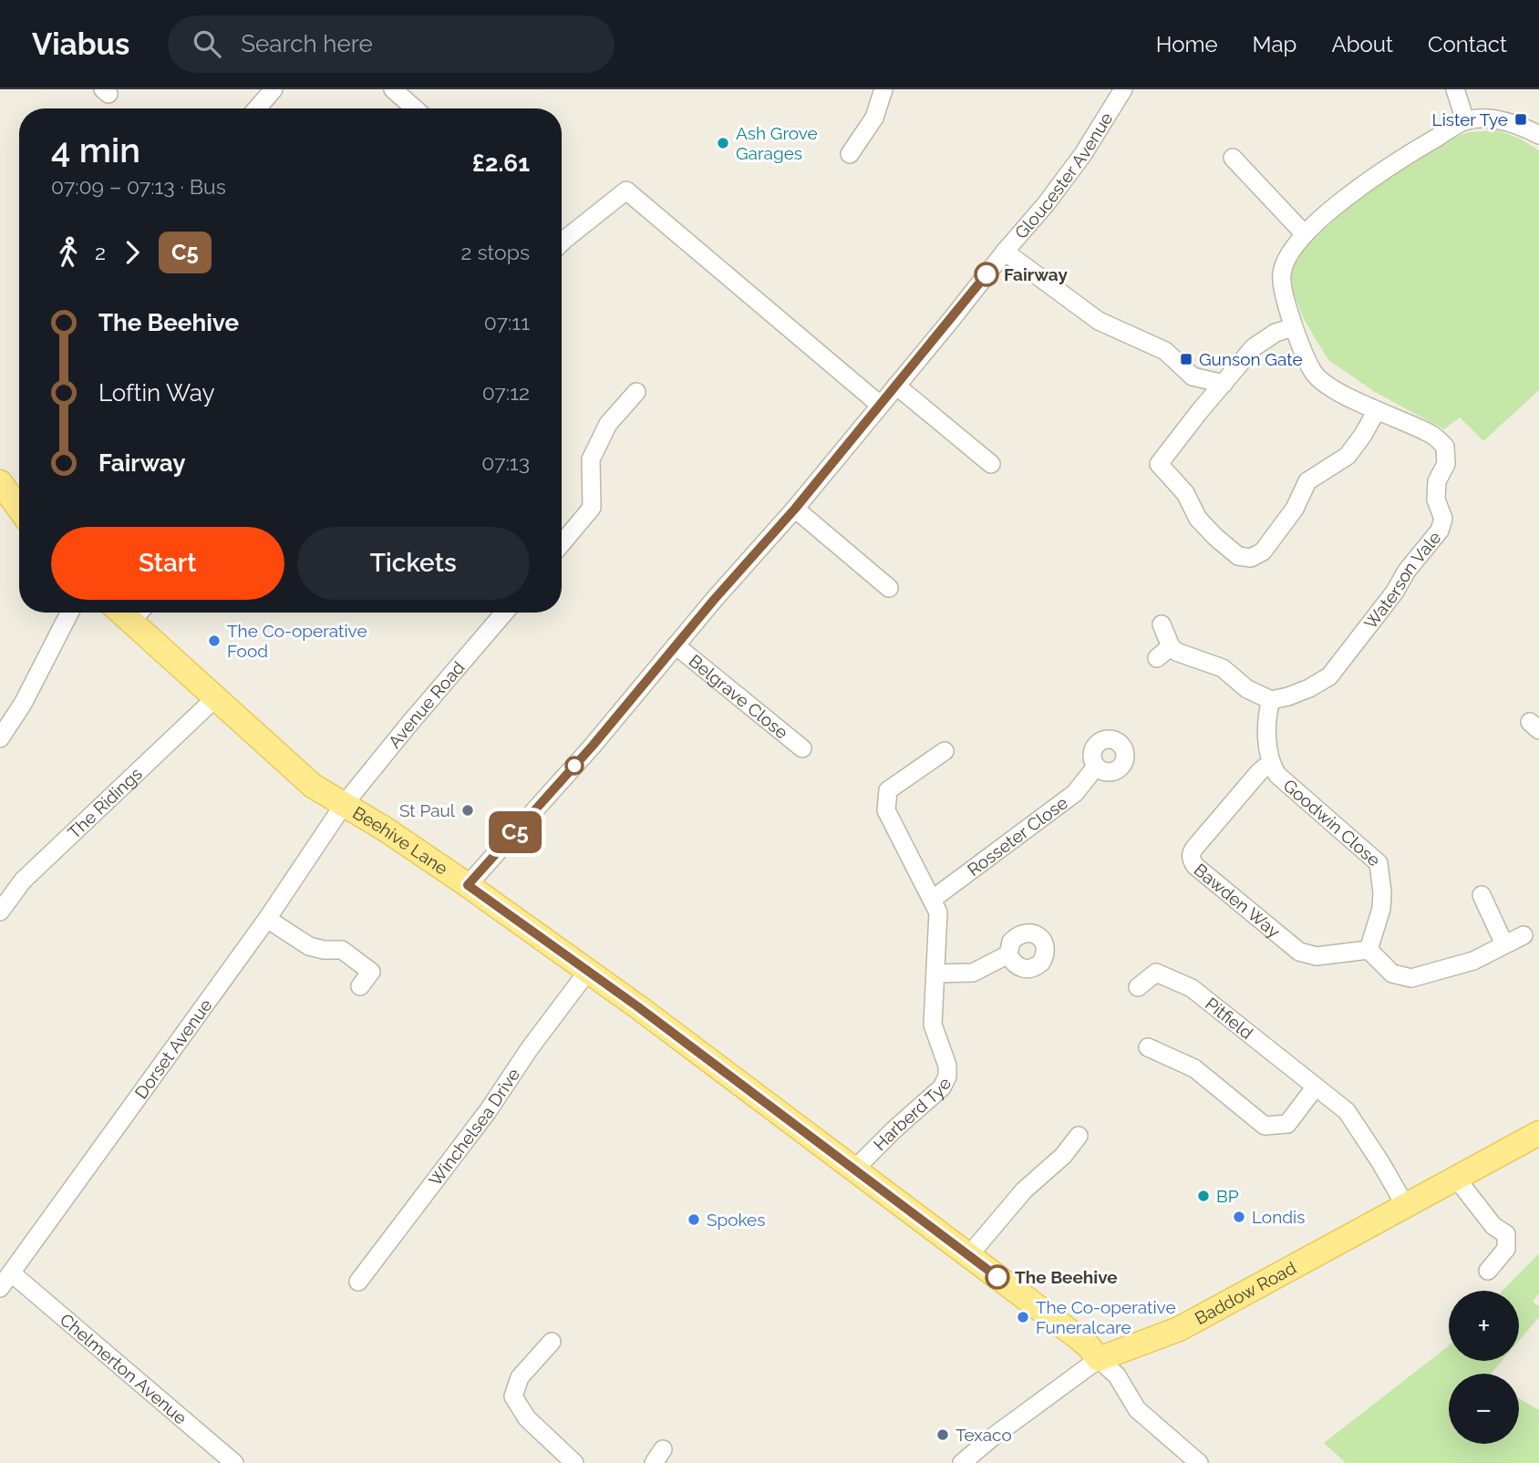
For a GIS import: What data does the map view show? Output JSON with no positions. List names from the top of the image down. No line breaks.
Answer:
{"streets":{"main road":["Beehive Lane","Baddow Road"],"street":["Gloucester Avenue","Waterson Vale","Belgrave Close","Avenue Road","The Ridings","Goodwin Close","Rosseter Close","Bawden Way","Pitfield","Dorset Avenue","Harberd Tye","Winchelsea Drive","Chelmerton Avenue"]},"crossings":[["Gloucester Avenue","Belgrave Close"],["Gloucester Avenue","Beehive Lane"],["Waterson Vale","Goodwin Close"],["Avenue Road","Beehive Lane"],["Avenue Road","Dorset Avenue"],["The Ridings","Beehive Lane"],["Goodwin Close","Bawden Way"],["Rosseter Close","Harberd Tye"],["Beehive Lane","Dorset Avenue"],["Beehive Lane","Harberd Tye"],["Beehive Lane","Winchelsea Drive"],["Beehive Lane","Baddow Road"],["Pitfield","Baddow Road"],["Dorset Avenue","Chelmerton Avenue"]],"places":{"transit":["Lister Tye","Gunson Gate"],"other":["Ash Grove Garages","Fairway","The Co-operative Food","St Paul","BP","Londis","Spokes","The Beehive","The Co-operative Funeralcare","Texaco"]},"lines":["bus line C5"],"page":{"header":"Viabus","search":"Search here","nav":["Home","Map","About","Contact"],"on_map":"C5","heading":["4 min","07:09 – 07:13 · Bus","£2.61"],"legs":["2","C5","2 stops"],"list":[{"name":"The Beehive","value":"07:11"},{"name":"Loftin Way","value":"07:12"},{"name":"Fairway","value":"07:13"}],"buttons":["Start","Tickets"],"map_buttons":["+","−"]}}
